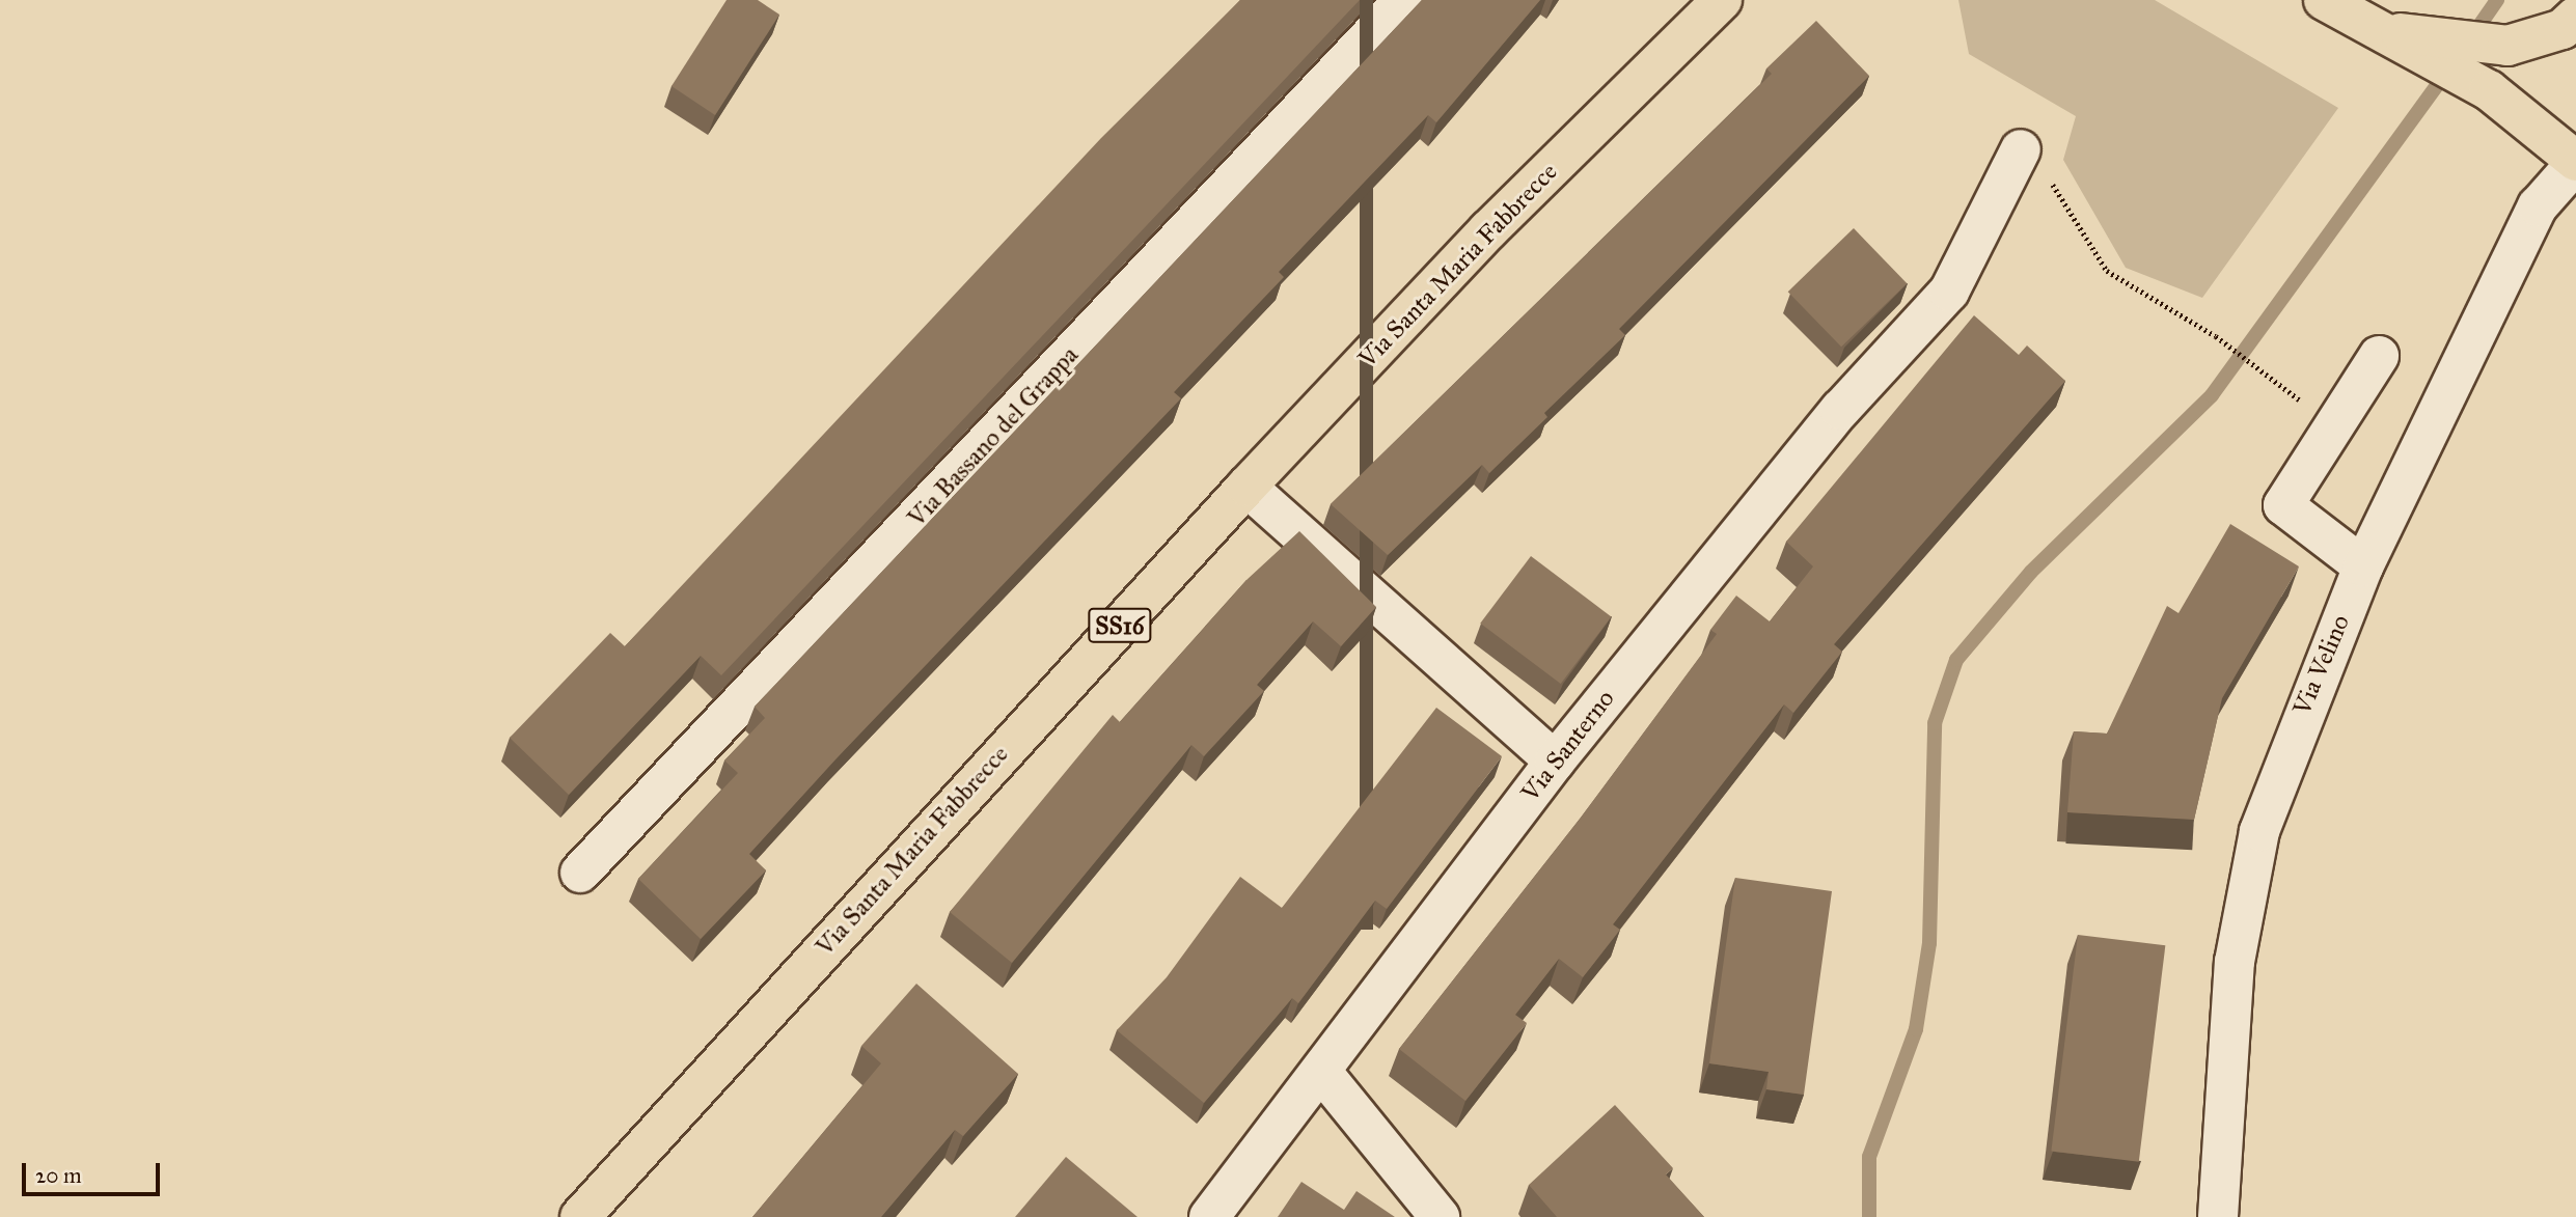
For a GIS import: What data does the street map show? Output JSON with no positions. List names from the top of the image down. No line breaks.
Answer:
{"streets":{"main road":["Via Santa Maria Fabbrecce","SS16"],"street":["Via Bassano del Grappa","Via Velino","Via Santerno"]},"scale_bar":"20 m"}
